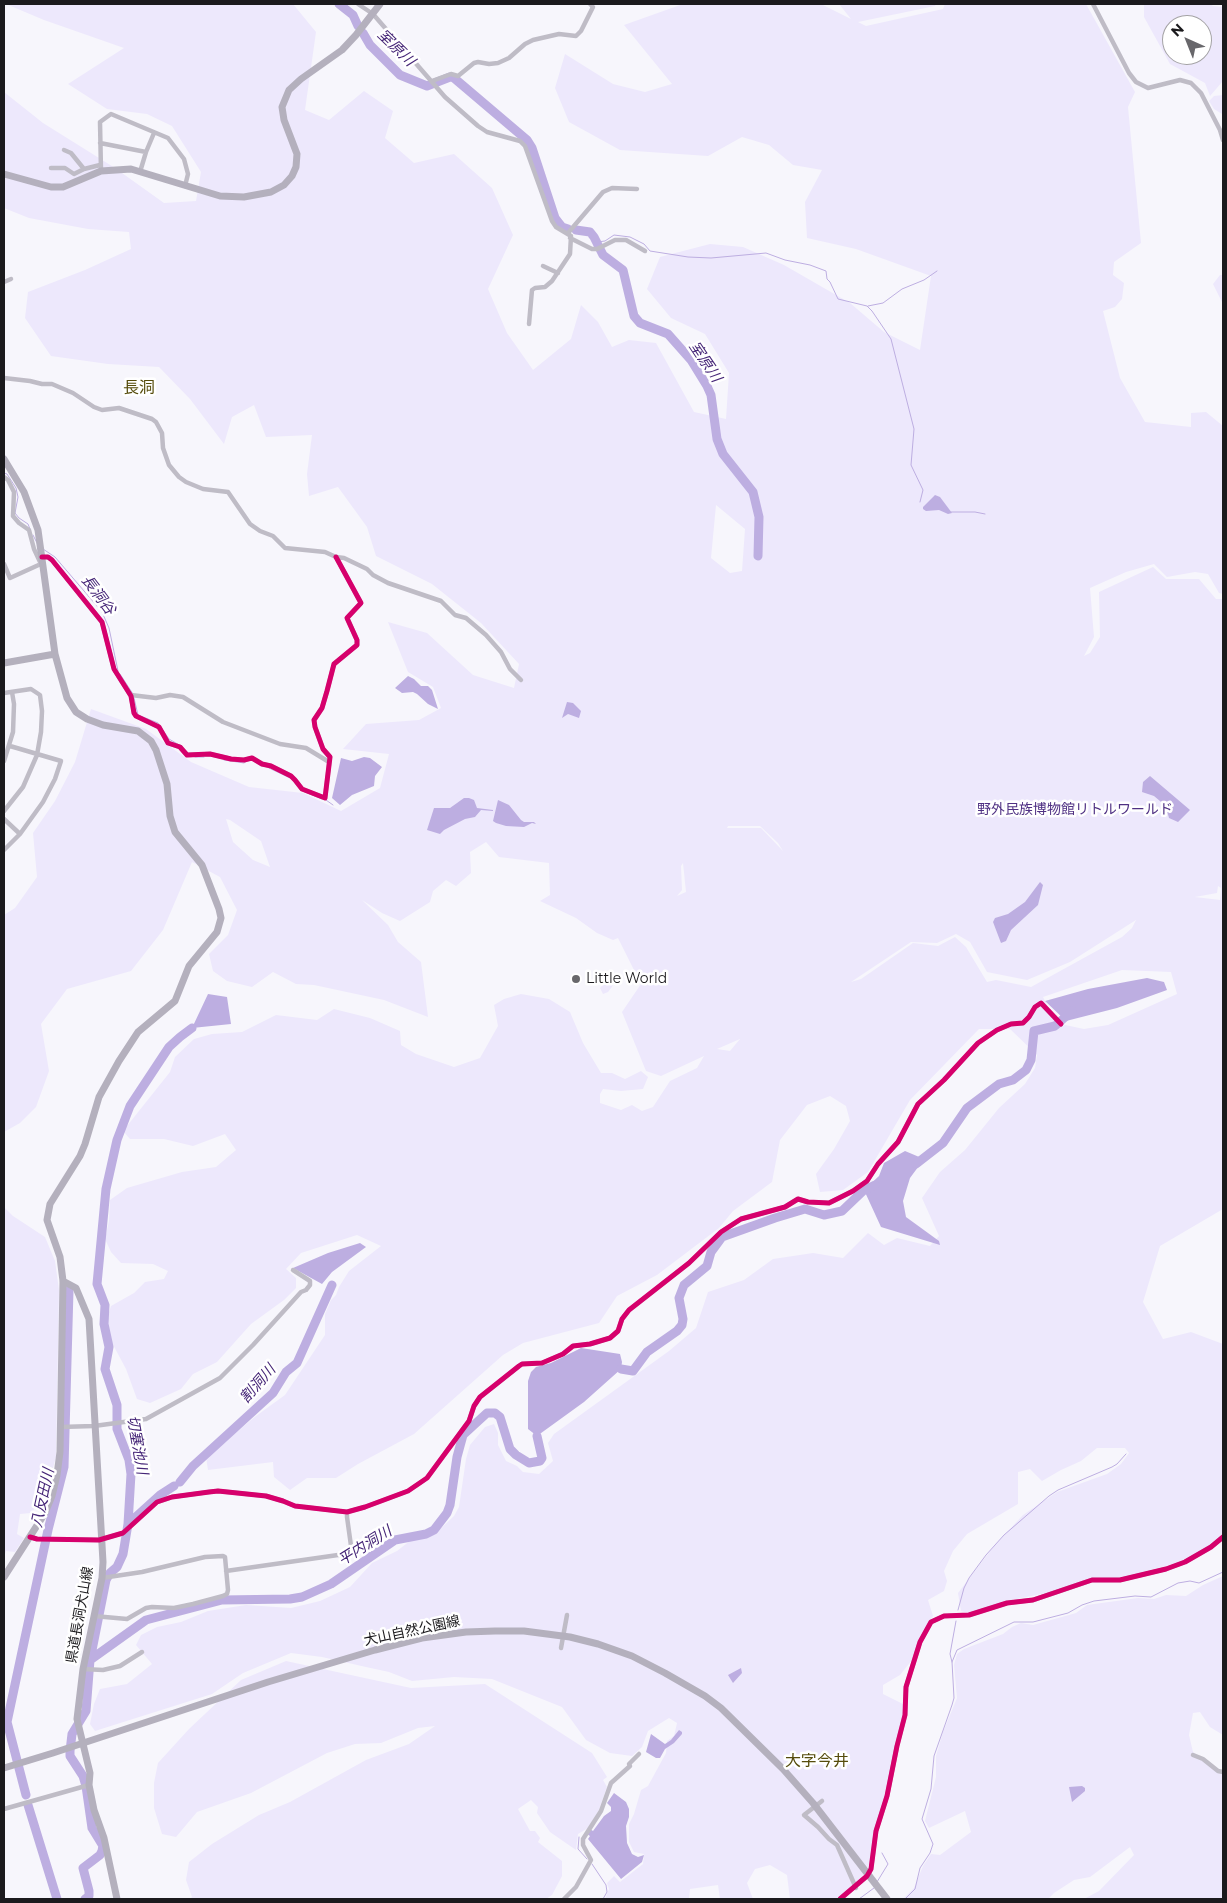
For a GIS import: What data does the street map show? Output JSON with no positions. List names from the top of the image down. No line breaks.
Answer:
{"streets":{"main road":["県道長洞犬山線","犬山自然公園線"]},"districts":["長洞","大字今井"],"water":["室原川","長洞谷","割洞川","切塞池川","八反田川","平内洞川"],"parks":["野外民族博物館リトルワールド"],"places":["Little World"],"north":"top left"}
